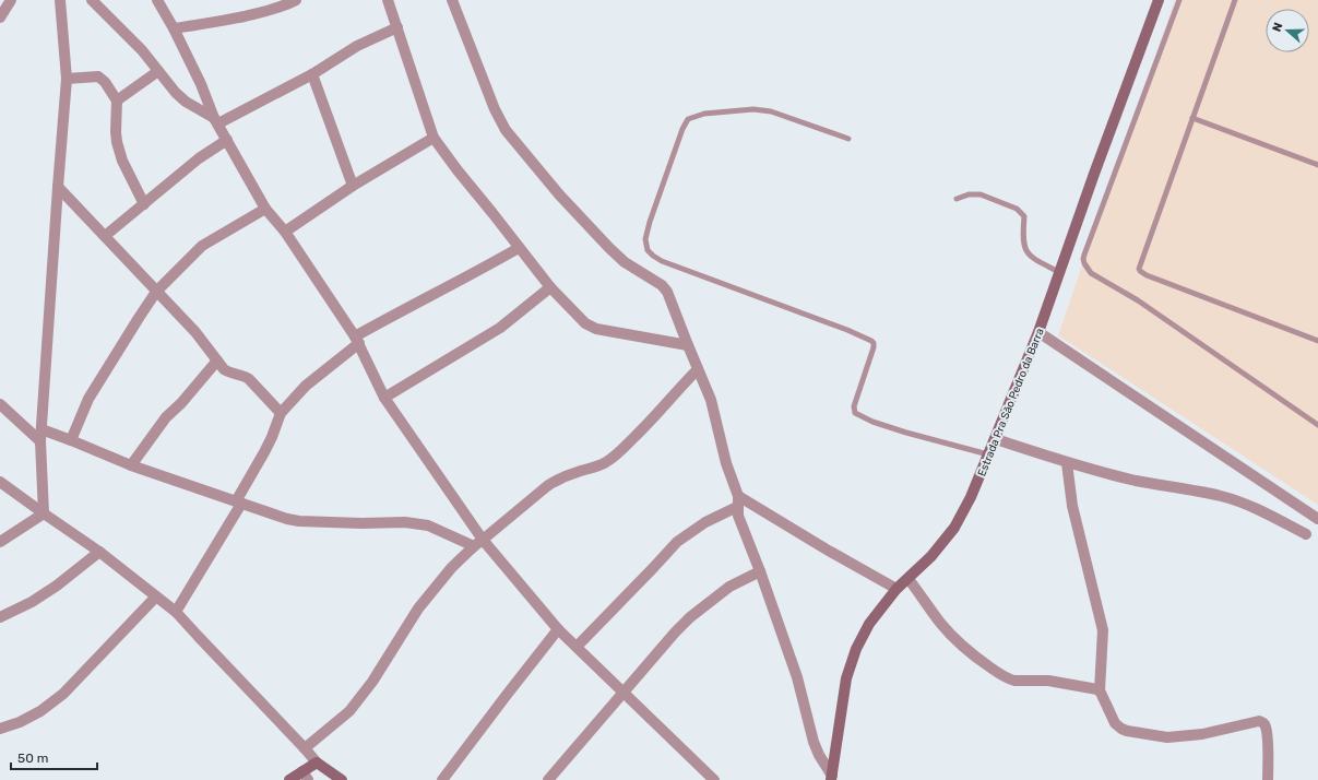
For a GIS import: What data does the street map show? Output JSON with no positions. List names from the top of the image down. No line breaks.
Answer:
{"streets":{"street":["Estrada Pra São Pedro da Barra"]},"scale_bar":"50 m","north":"left"}
